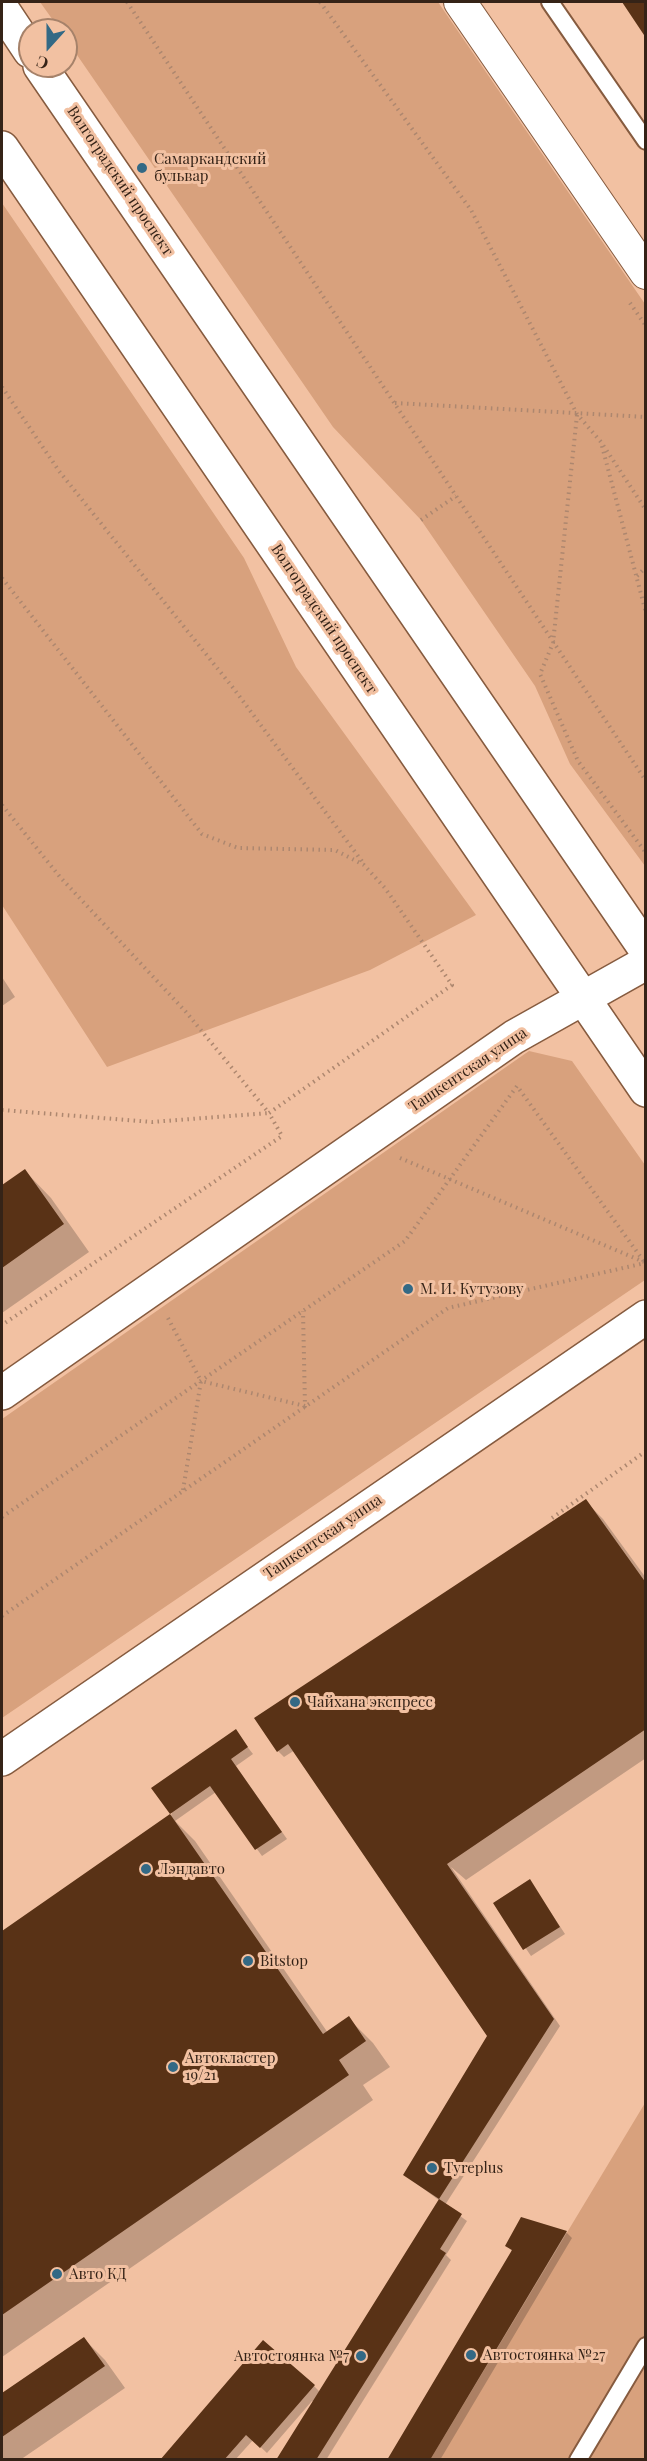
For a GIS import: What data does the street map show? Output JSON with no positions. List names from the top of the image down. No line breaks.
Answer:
{"streets":{"main road":["Волгоградский проспект","Ташкентская улица"]},"crossings":[["Волгоградский проспект","Ташкентская улица"]],"places":["Самаркандский бульвар","М. И. Кутузову","Чайхана экспресс","Лэндавто","Bitstop","Автокластер 19/21","Tyreplus","Авто КД","Автостоянка №27","Автостоянка №7"],"north":"bottom"}
